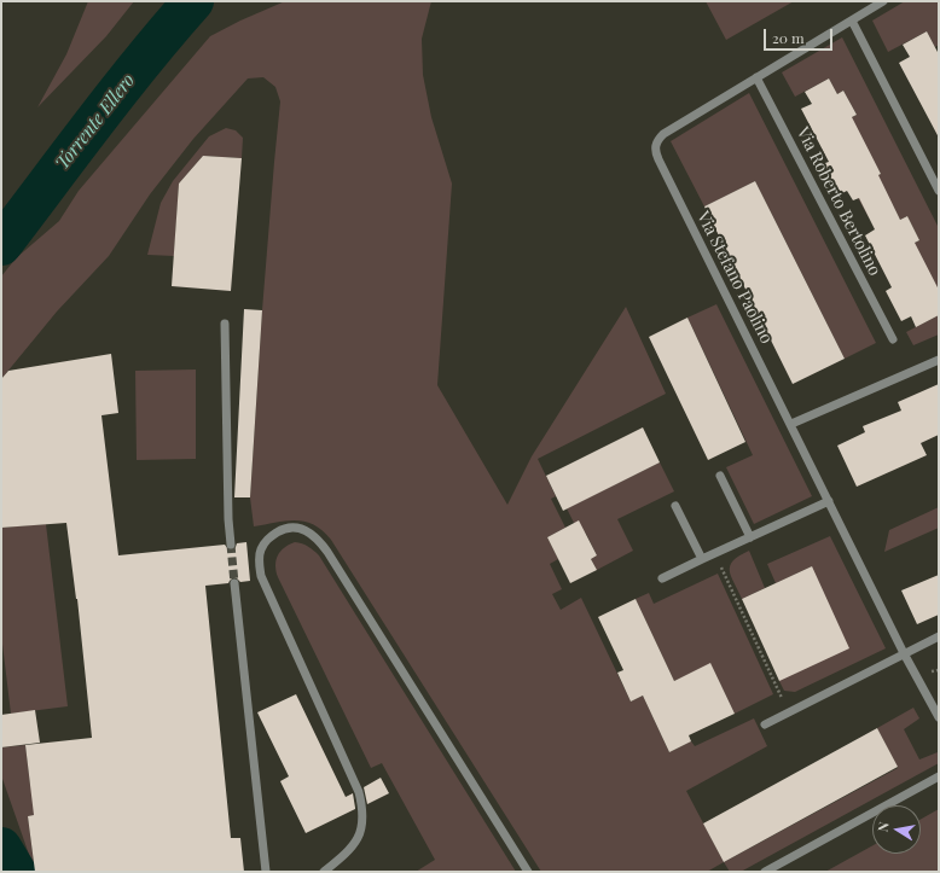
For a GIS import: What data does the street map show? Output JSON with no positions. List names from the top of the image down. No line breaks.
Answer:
{"streets":{"street":["Via Roberto Bertolino","Via Stefano Paolino"]},"crossings":[["Via Roberto Bertolino","Via Stefano Paolino"]],"water":["Torrente Ellero"],"scale_bar":"20 m","north":"left"}
